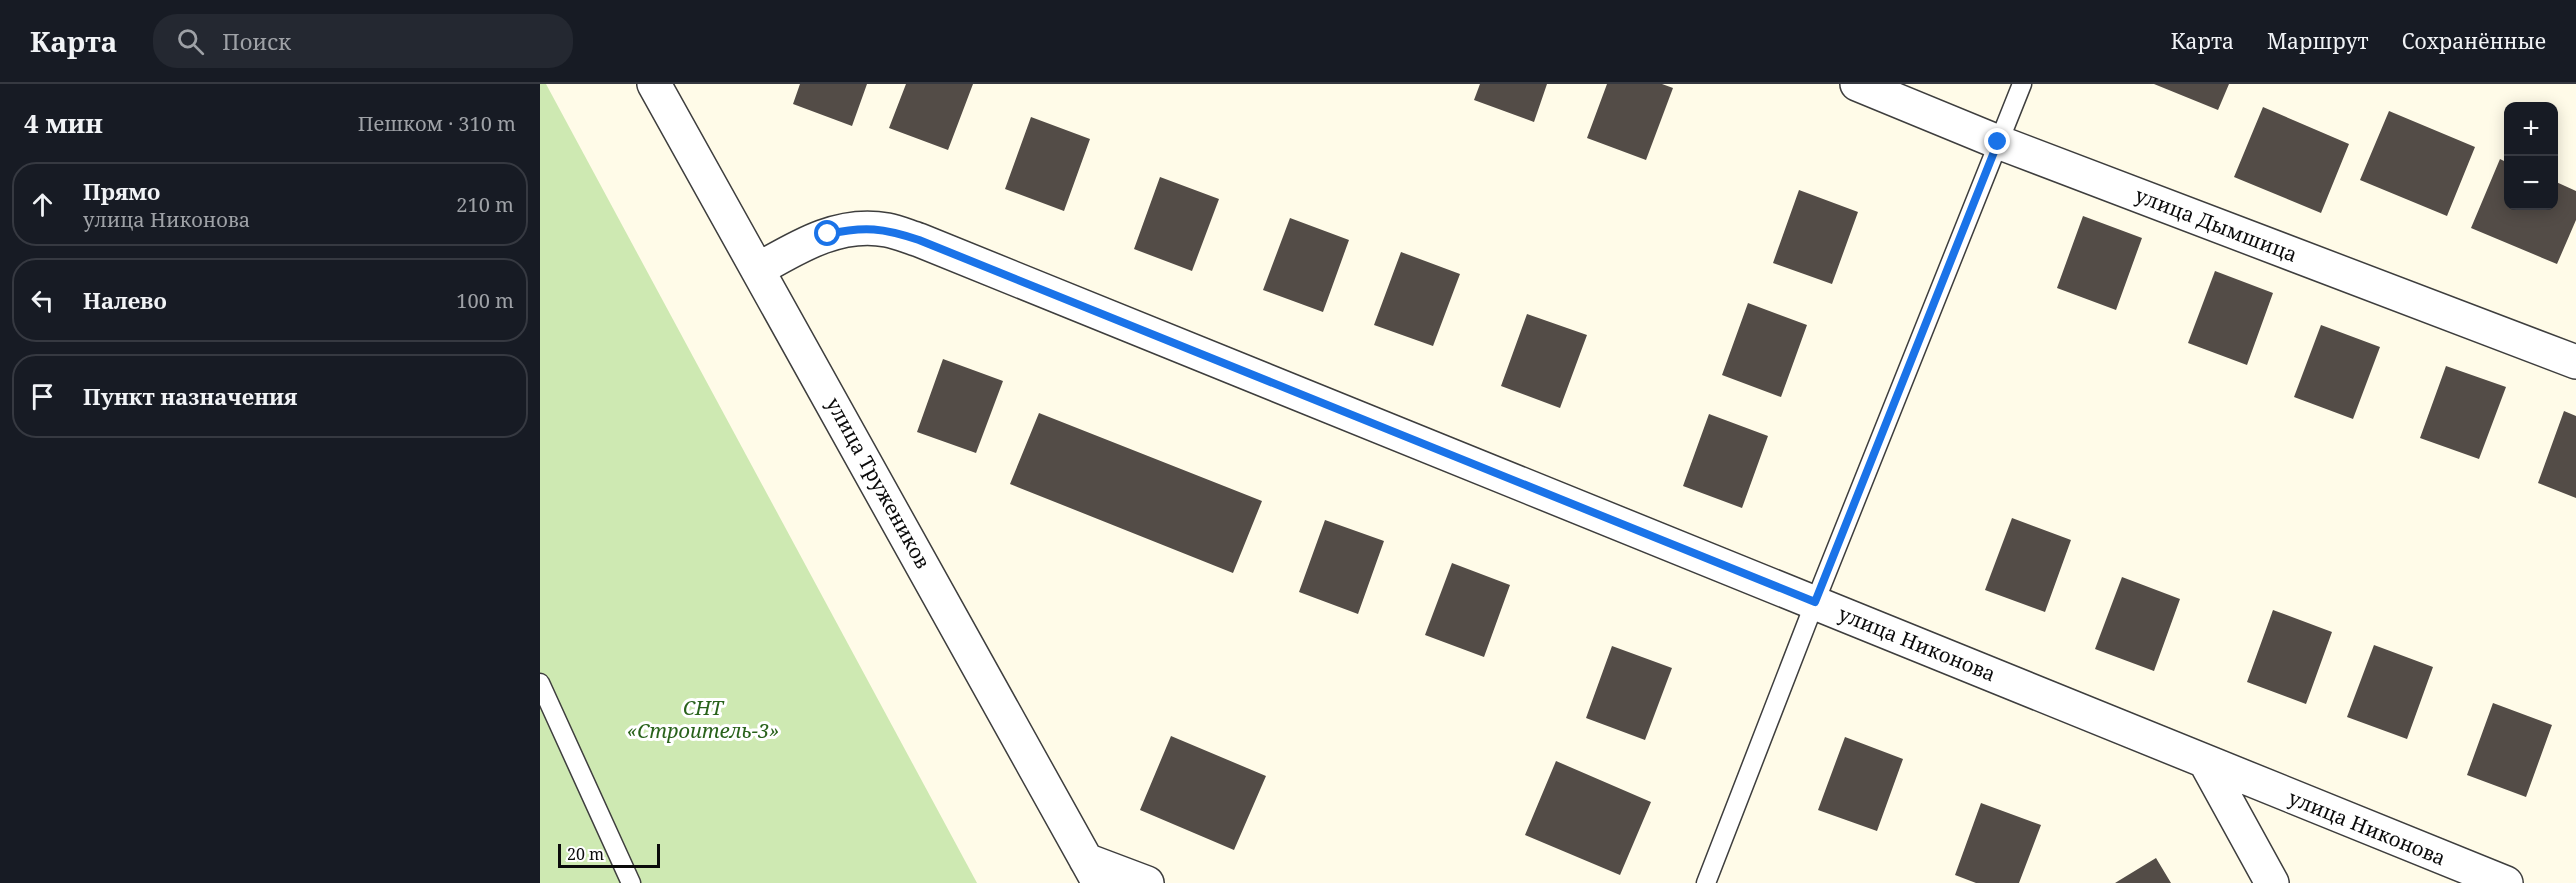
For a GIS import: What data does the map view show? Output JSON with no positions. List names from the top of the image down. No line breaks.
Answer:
{"streets":{"street":["улица Дымшица","улица Тружеников","улица Никонова"]},"crossings":[["улица Тружеников","улица Никонова"]],"parks":["СНТ «Строитель-3»"],"scale_bar":"20 m","page":{"header":"Карта","search":"Поиск","nav":["Карта","Маршрут","Сохранённые"],"heading":["4 мин","Пешком · 310 m"],"map_buttons":["+","−"],"list":[["Прямо","улица Никонова","210 m"],["Налево","100 m"],"Пункт назначения"],"scale":"20 m"}}
